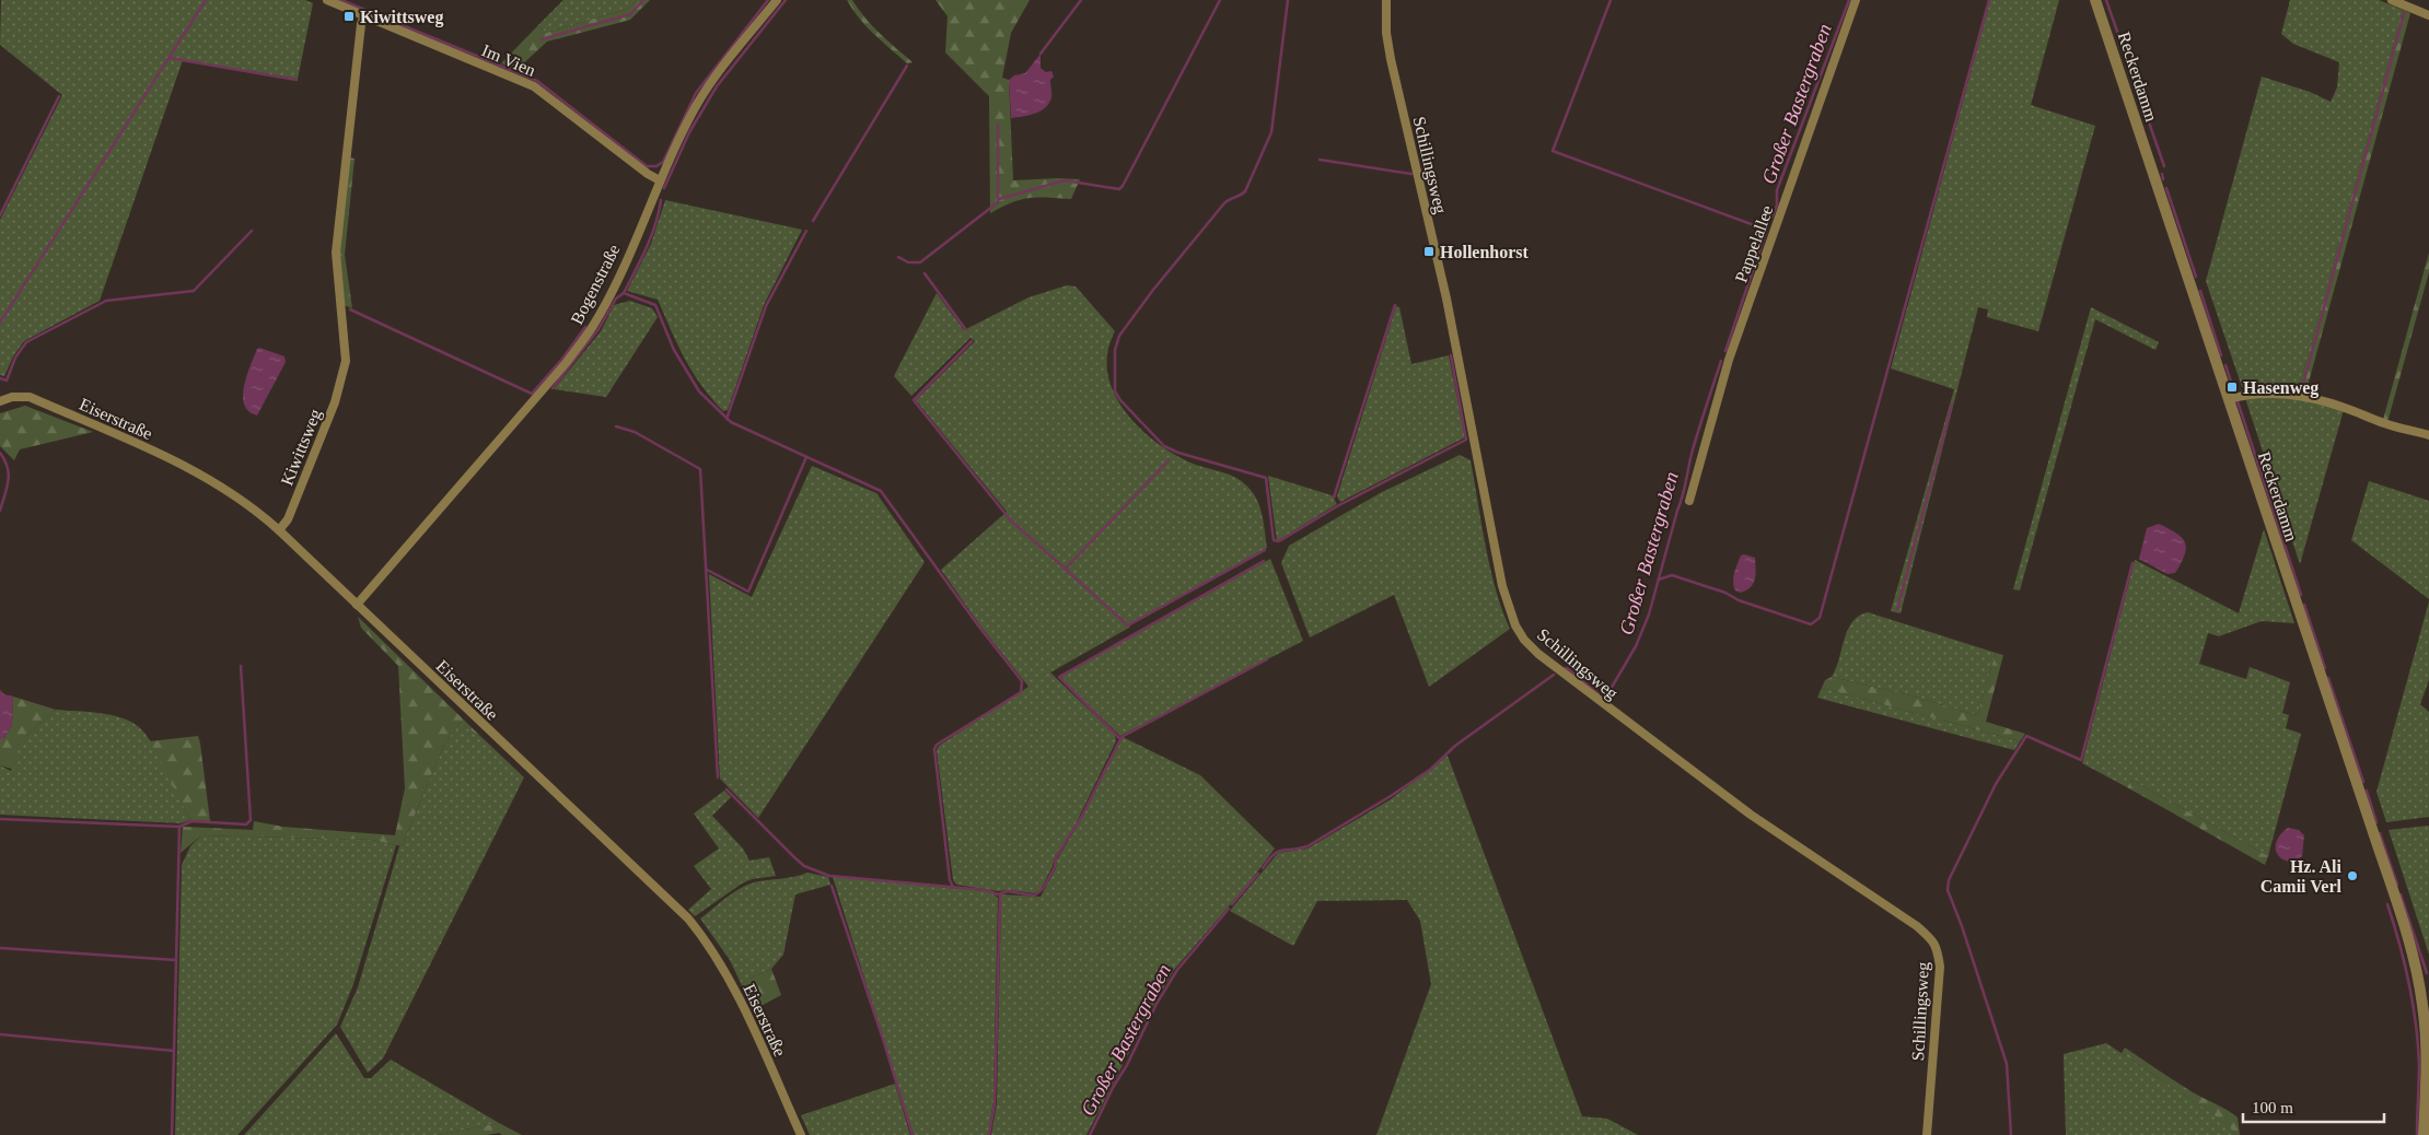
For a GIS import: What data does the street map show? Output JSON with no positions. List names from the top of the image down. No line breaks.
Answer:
{"streets":{"street":["Im Vien","Reckerdamm","Schillingsweg","Pappelallee","Bogenstraße","Eiserstraße","Kiwittsweg"]},"crossings":[["Im Vien","Bogenstraße"],["Im Vien","Kiwittsweg"],["Bogenstraße","Eiserstraße"],["Eiserstraße","Kiwittsweg"]],"water":["Großer Bastergraben"],"places":{"transit":["Kiwittsweg","Hollenhorst","Hasenweg"],"other":["Hz. Ali Camii Verl"]},"scale_bar":"100 m"}
